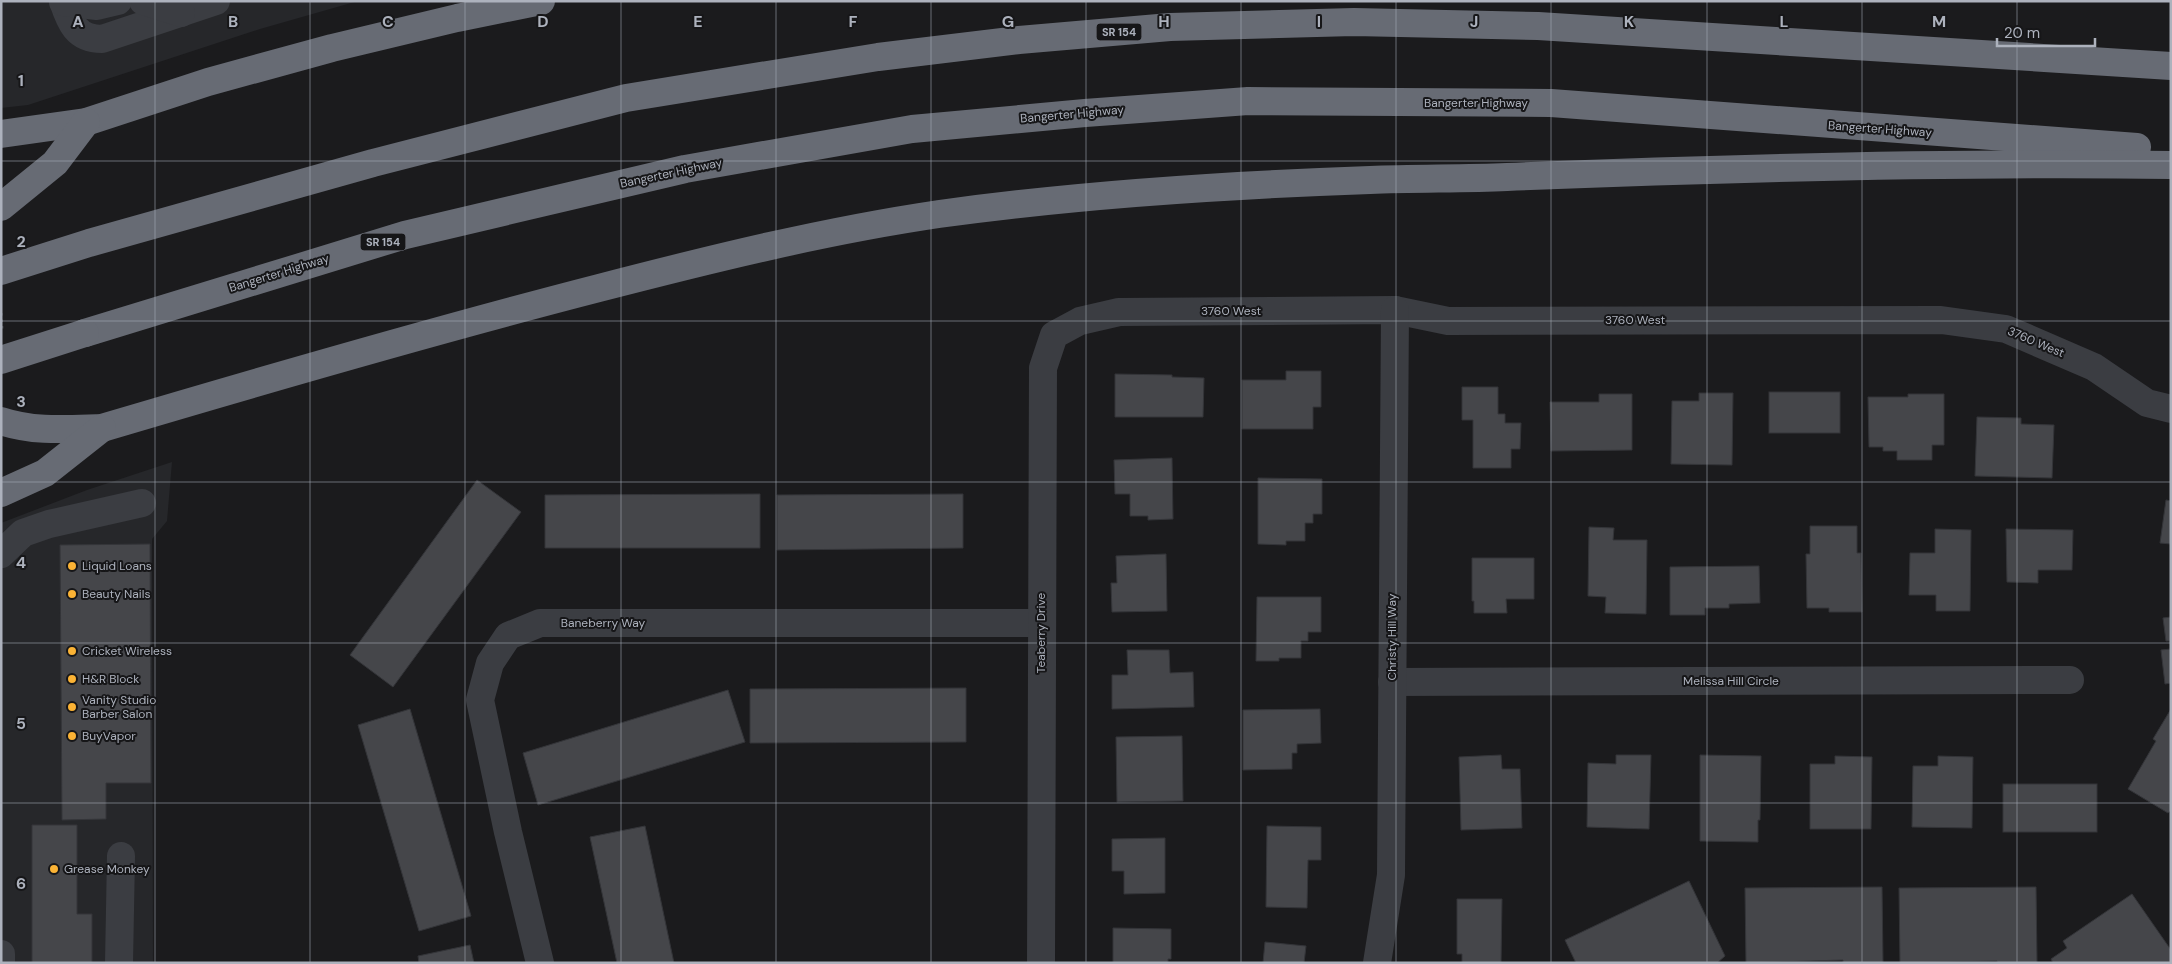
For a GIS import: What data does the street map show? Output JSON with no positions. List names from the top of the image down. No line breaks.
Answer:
{"streets":{"highway":["SR 154","Bangerter Highway"],"street":["3760 West","Baneberry Way","Teaberry Drive","Christy Hill Way","Melissa Hill Circle"]},"crossings":[["3760 West","Teaberry Drive"],["3760 West","Christy Hill Way"],["Baneberry Way","Teaberry Drive"],["Christy Hill Way","Melissa Hill Circle"]],"places":["Liquid Loans","Beauty Nails","Cricket Wireless","H&R Block","Vanity Studio Barber Salon","BuyVapor","Grease Monkey"],"scale_bar":"20 m","grid":{"columns":["A","B","C","D","E","F","G","H","I","J","K","L","M"],"rows":["1","2","3","4","5","6"]}}
